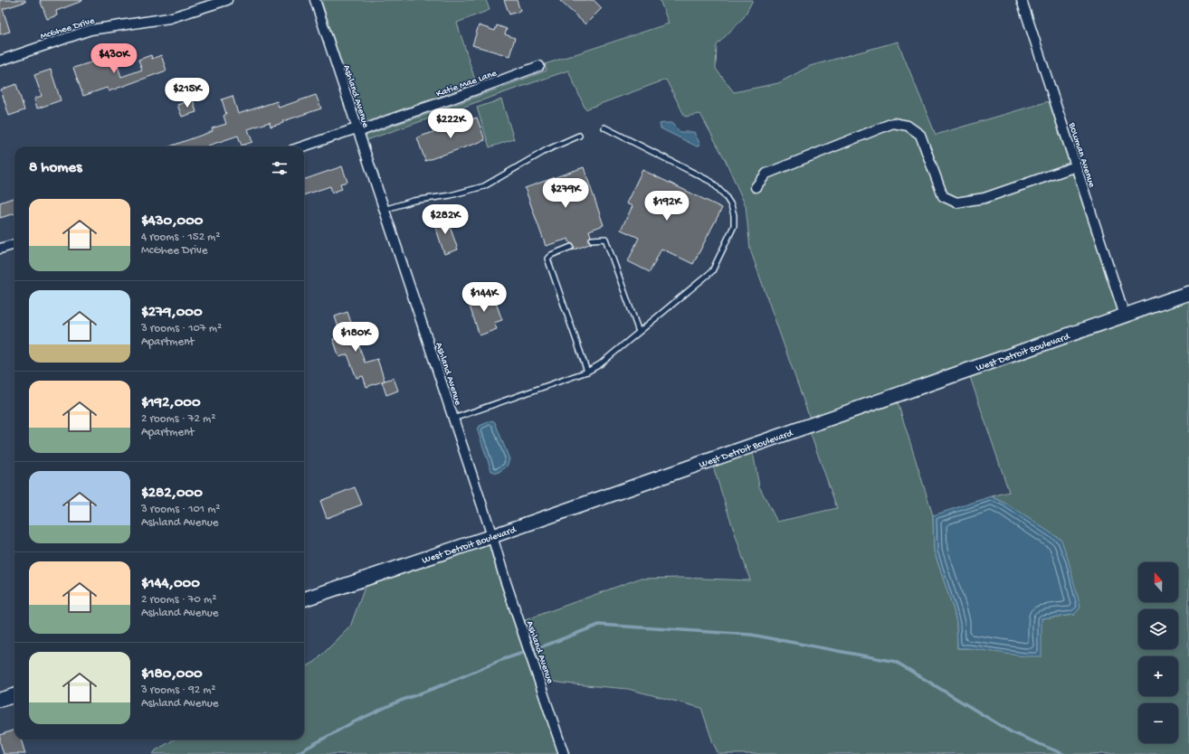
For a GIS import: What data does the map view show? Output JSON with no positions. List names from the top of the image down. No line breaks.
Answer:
{"streets":{"street":["McGhee Drive","Katie Mae Lane","Ashland Avenue","Bowman Avenue","West Detroit Boulevard"]},"crossings":[["Katie Mae Lane","Ashland Avenue"],["Ashland Avenue","West Detroit Boulevard"],["Bowman Avenue","West Detroit Boulevard"]],"north":"top","page":{"price":["$430K","$215K","$222K","$279K","$192K","$282K","$144K","$180K"],"heading":"8 homes","list":[{"name":"$430,000","note":"4 rooms · 152 m² · McGhee Drive"},{"name":"$279,000","note":"3 rooms · 107 m² · Apartment"},{"name":"$192,000","note":"2 rooms · 72 m² · Apartment"},{"name":"$282,000","note":"3 rooms · 101 m² · Ashland Avenue"},{"name":"$144,000","note":"2 rooms · 70 m² · Ashland Avenue"},{"name":"$180,000","note":"3 rooms · 92 m² · Ashland Avenue"}],"map_buttons":["+","−"]}}
